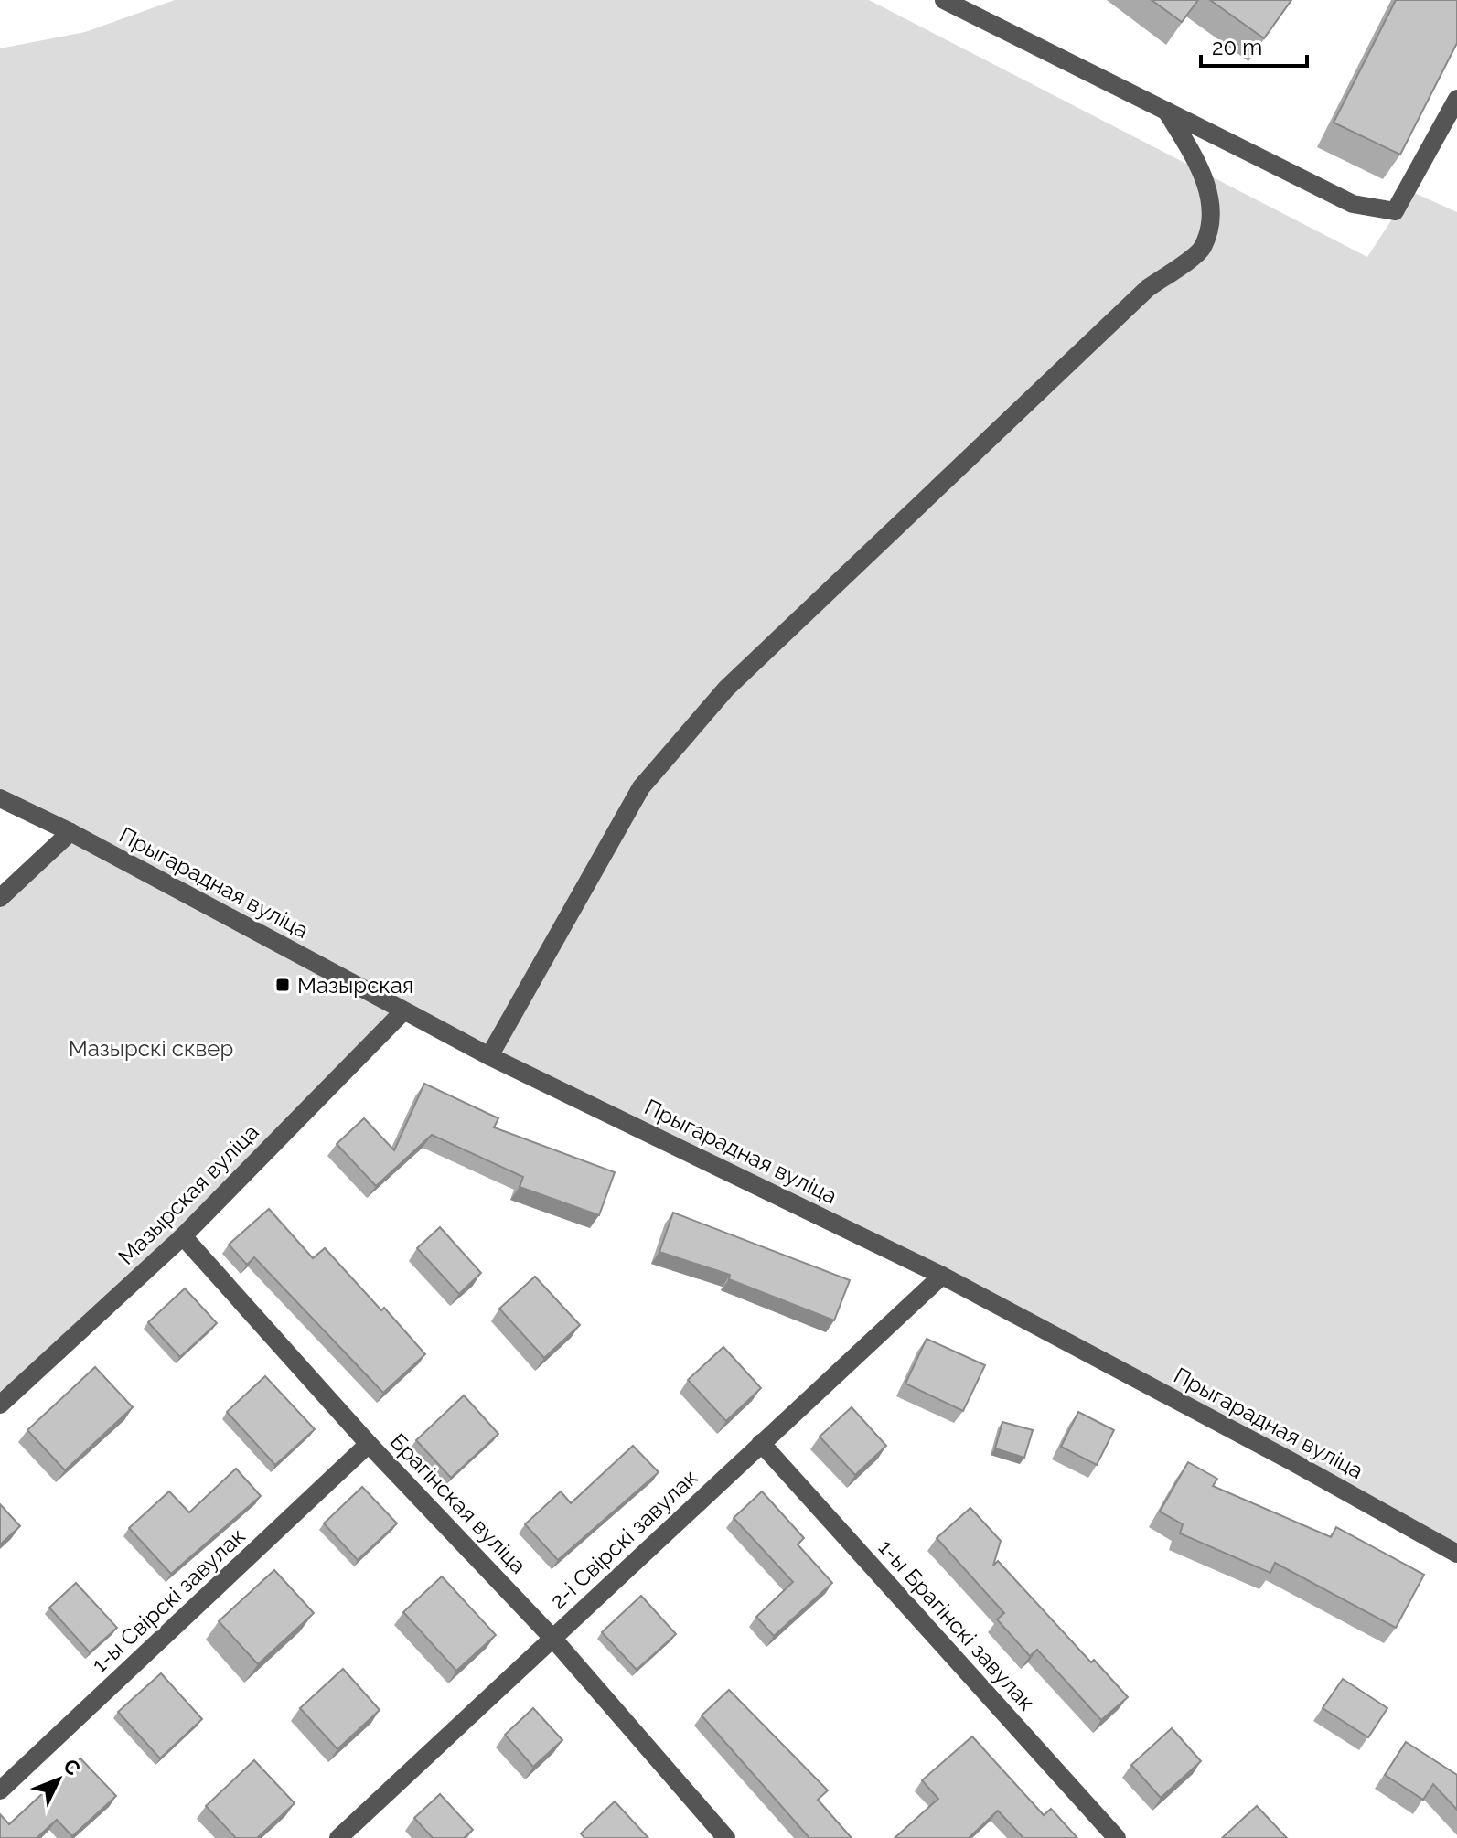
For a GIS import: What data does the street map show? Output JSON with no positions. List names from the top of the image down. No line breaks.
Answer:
{"streets":{"street":["Прыгарадная вуліца","Мазырская вуліца","Брагінская вуліца","2-і Свірскі завулак","1-ы Свірскі завулак","1-ы Брагінскі завулак"]},"crossings":[["Прыгарадная вуліца","Мазырская вуліца"],["Прыгарадная вуліца","2-і Свірскі завулак"],["Мазырская вуліца","Брагінская вуліца"],["Брагінская вуліца","2-і Свірскі завулак"],["Брагінская вуліца","1-ы Свірскі завулак"],["2-і Свірскі завулак","1-ы Брагінскі завулак"]],"parks":["Мазырскі сквер"],"places":{"transit":["Мазырская"]},"scale_bar":"20 m","north":"top right"}
